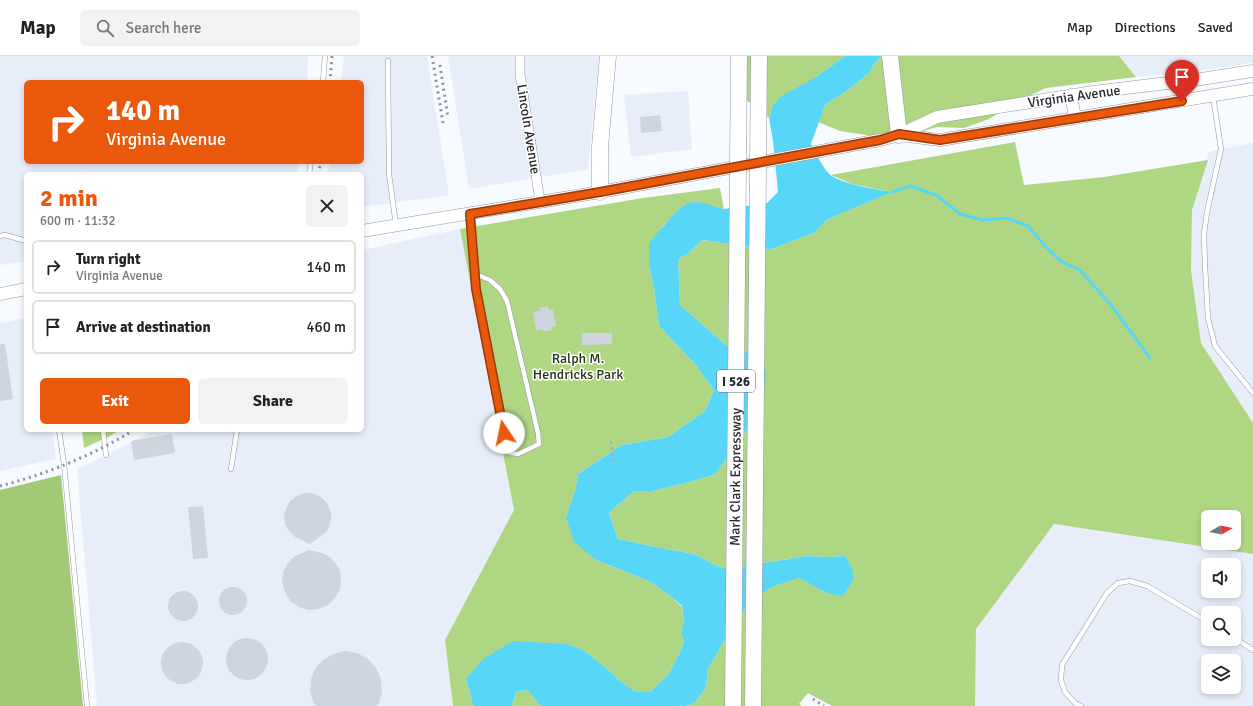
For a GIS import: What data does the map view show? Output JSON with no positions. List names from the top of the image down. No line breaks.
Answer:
{"streets":{"highway":["I 526","Mark Clark Expressway"],"main road":["Virginia Avenue"],"street":["Lincoln Avenue"]},"crossings":[["Virginia Avenue","Lincoln Avenue"]],"parks":["Ralph M. Hendricks Park"],"north":"right","page":{"header":"Map","search":"Search here","nav":["Map","Directions","Saved"],"turn":["140 m","Virginia Avenue"],"heading":["2 min","600 m · 11:32"],"list":[{"name":"Turn right","note":"Virginia Avenue","value":"140 m"},{"name":"Arrive at destination","value":"460 m"}],"buttons":["Exit","Share"]}}
